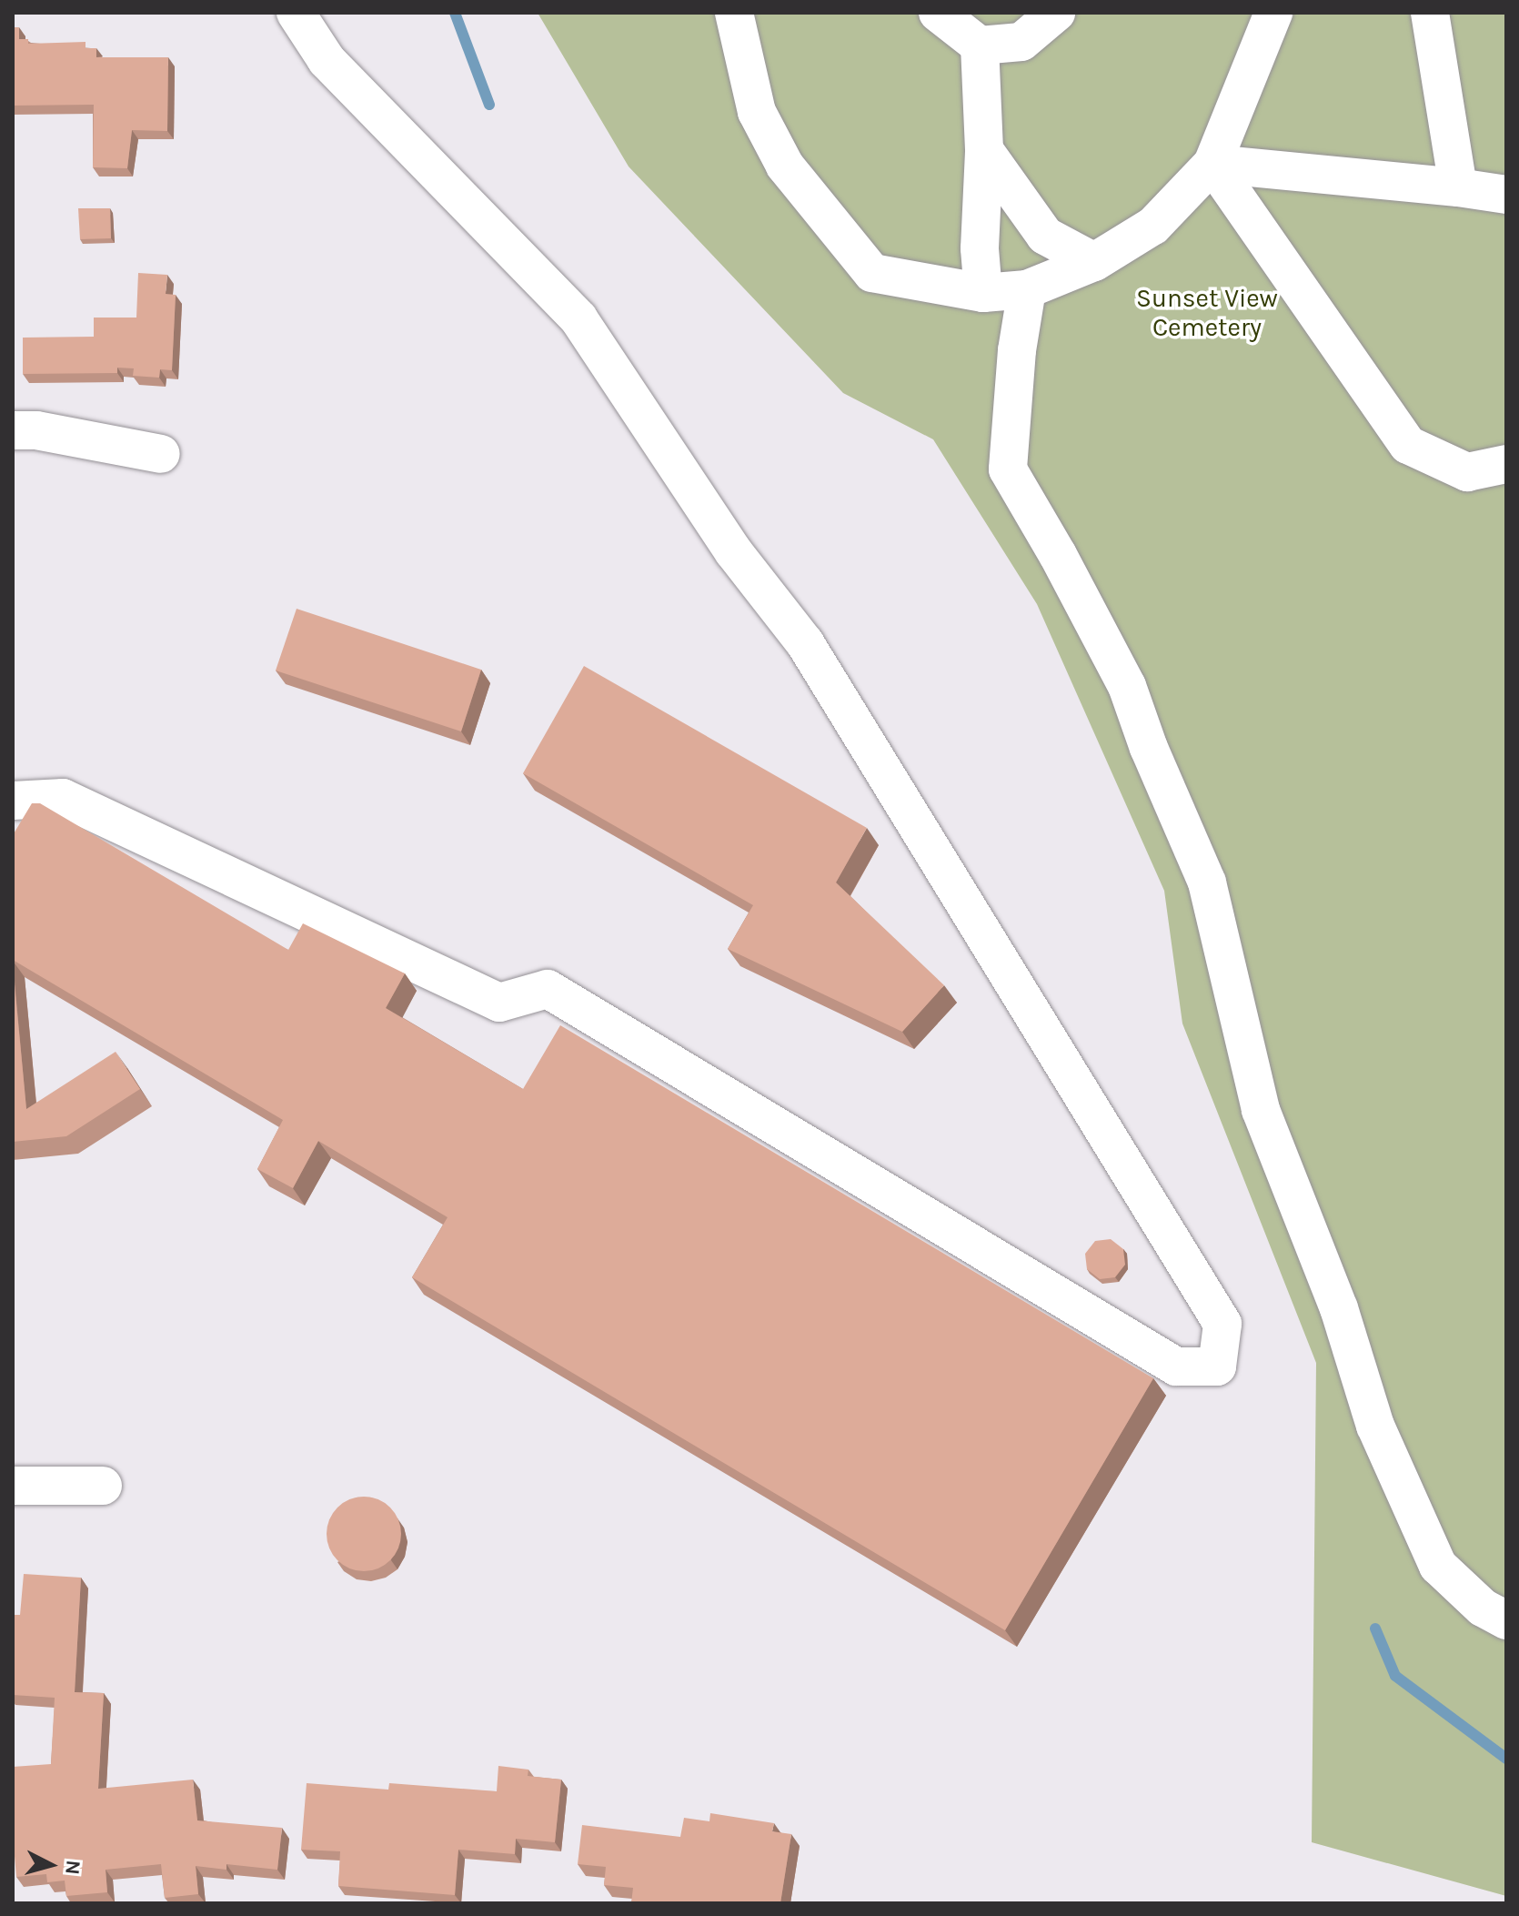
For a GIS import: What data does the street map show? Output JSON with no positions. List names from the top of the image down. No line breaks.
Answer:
{"parks":["Sunset View Cemetery"],"north":"right"}
